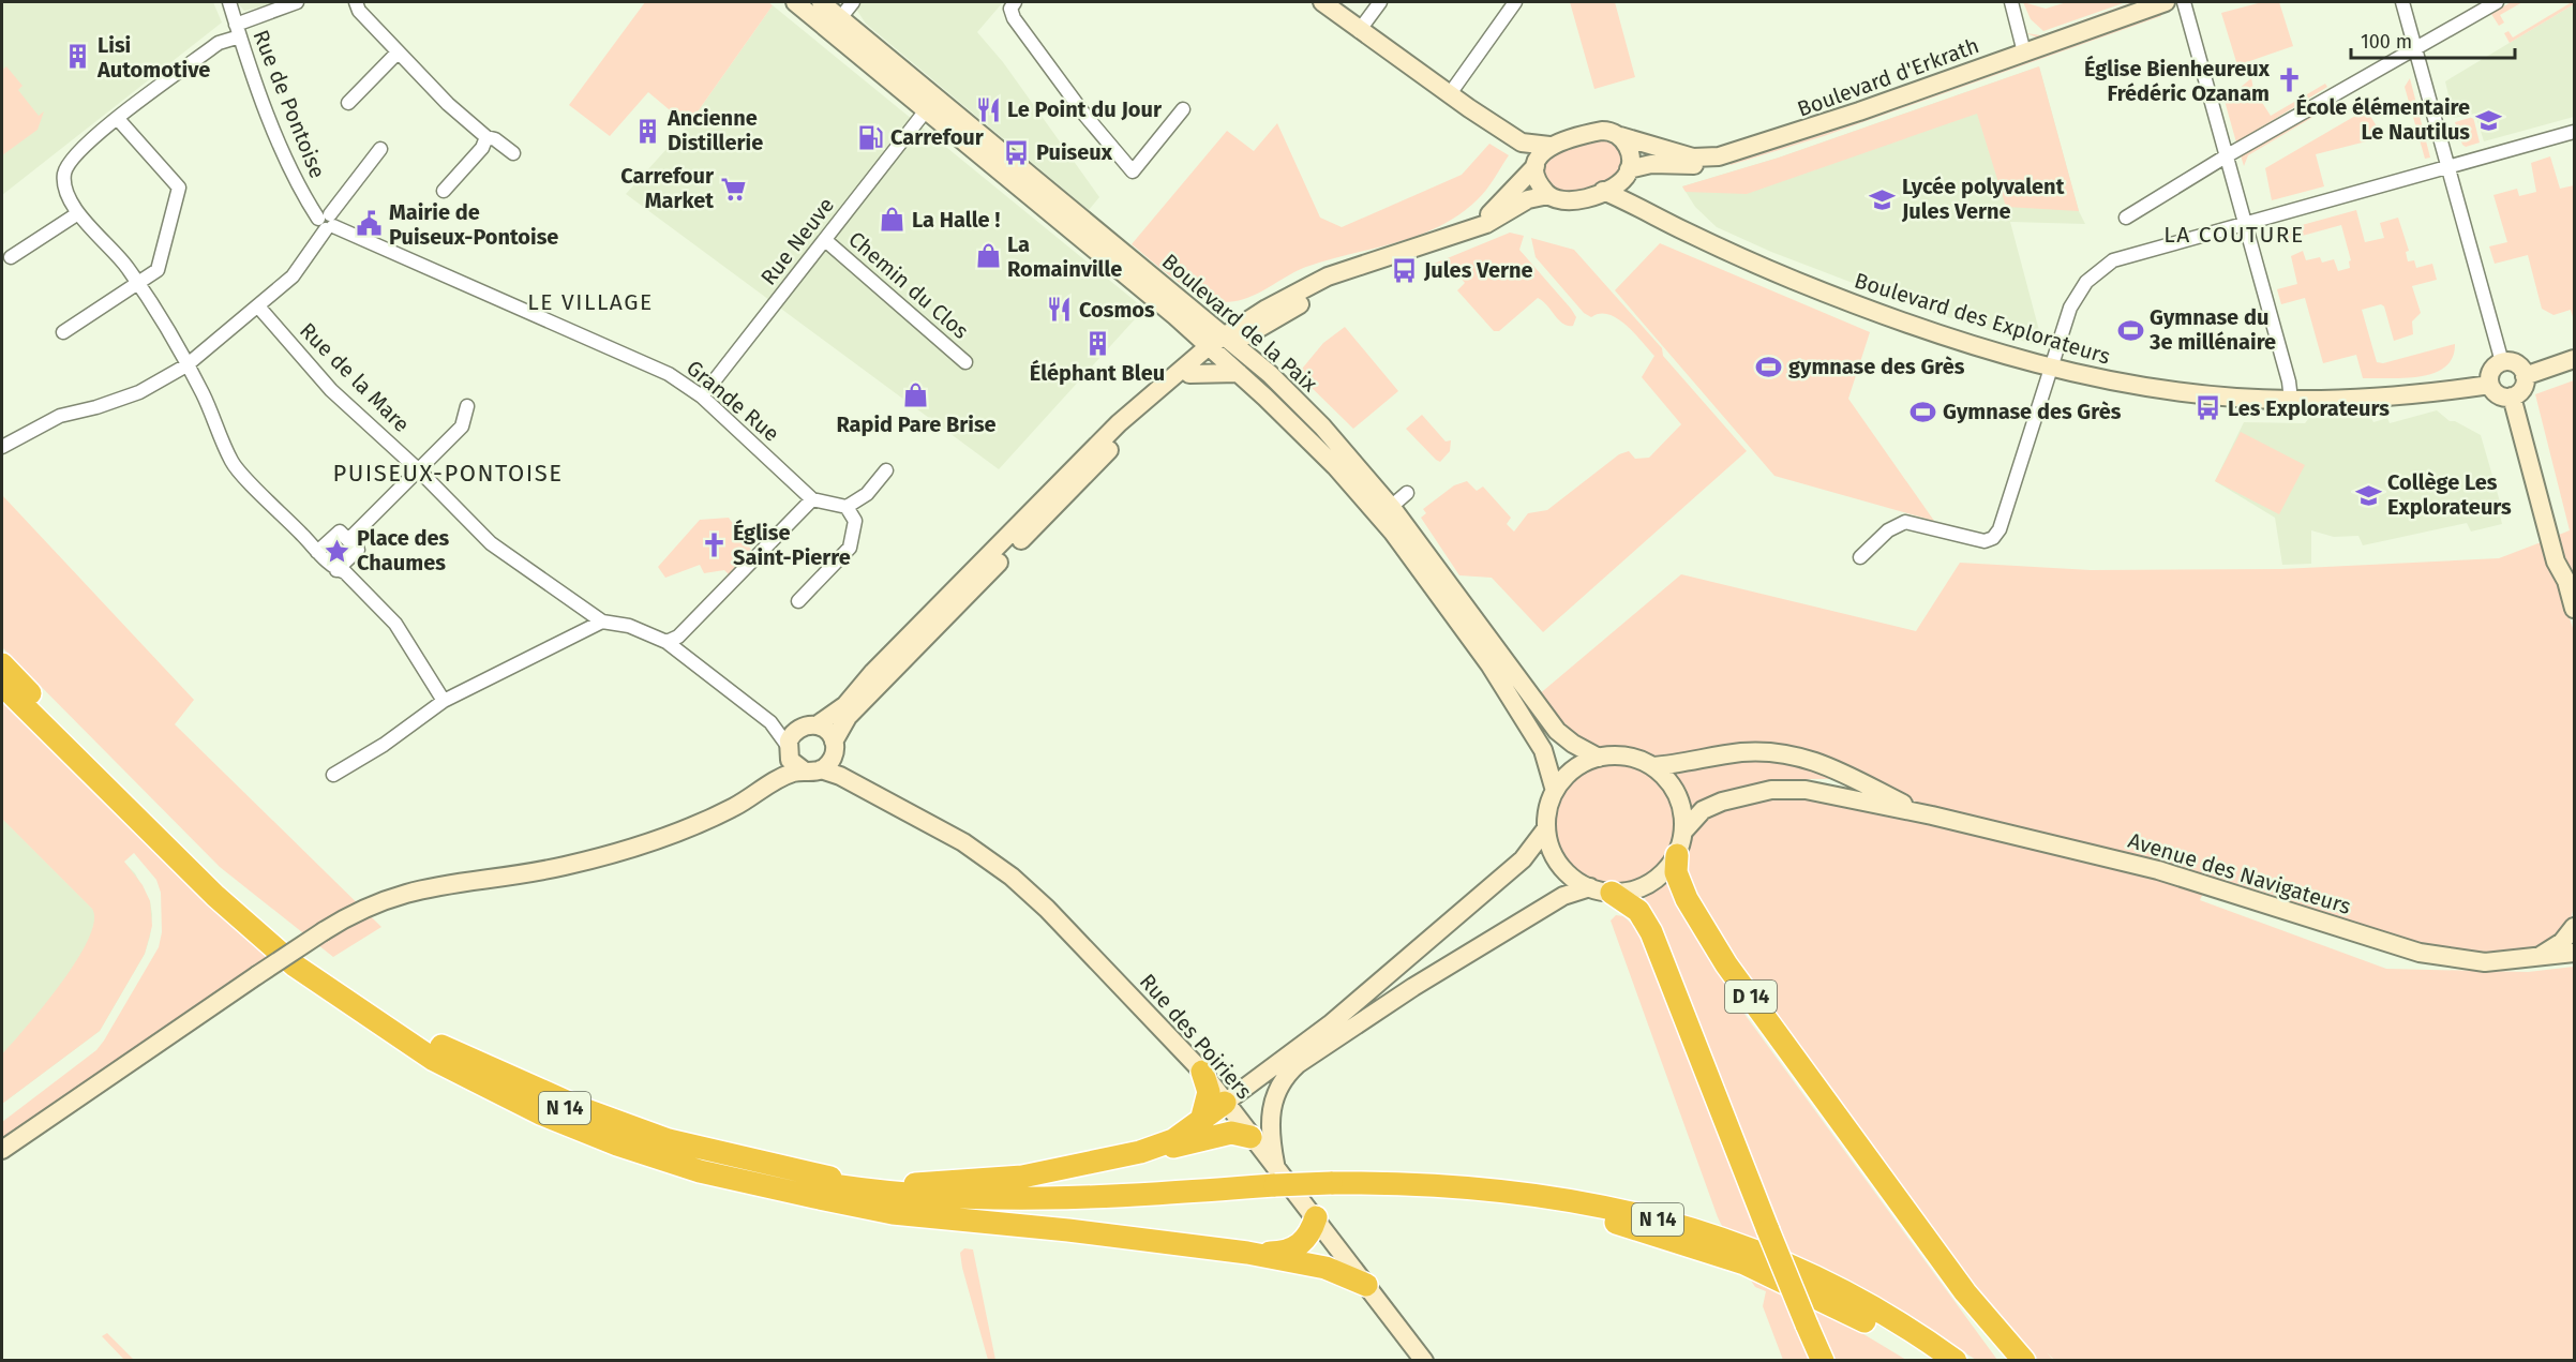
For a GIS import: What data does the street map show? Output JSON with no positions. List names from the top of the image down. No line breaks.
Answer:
{"streets":{"highway":["D 14","N 14"],"main road":["Boulevard d'Erkrath","Boulevard des Explorateurs","Boulevard de la Paix","Avenue des Navigateurs","Rue des Poiriers"],"street":["Rue de Pontoise","Rue Neuve","Chemin du Clos","Rue de la Mare","Grande Rue"]},"crossings":[["Boulevard d'Erkrath","Boulevard des Explorateurs"],["Rue de Pontoise","Grande Rue"],["Rue Neuve","Chemin du Clos"],["Rue Neuve","Boulevard de la Paix"],["Rue Neuve","Grande Rue"],["Boulevard de la Paix","Avenue des Navigateurs"],["Boulevard de la Paix","D 14"],["Avenue des Navigateurs","D 14"],["Rue des Poiriers","N 14"]],"districts":["LA COUTURE","LE VILLAGE","PUISEUX-PONTOISE"],"places":{"building":["Lisi Automotive","Ancienne Distillerie","Éléphant Bleu"],"church":["Église Bienheureux Frédéric Ozanam","Église Saint-Pierre"],"restaurant":["Le Point du Jour","Cosmos"],"school or university":["École élémentaire Le Nautilus","Lycée polyvalent Jules Verne","Collège Les Explorateurs"],"fuel station":["Carrefour"],"bus stop":["Puiseux","Jules Verne","Les Explorateurs"],"supermarket":["Carrefour Market"],"shop":["La Halle !","La Romainville","Rapid Pare Brise"],"public building":["Mairie de Puiseux-Pontoise"],"sports":["Gymnase du 3e millénaire","gymnase des Grès","Gymnase des Grès"],"place":["Place des Chaumes"]},"scale_bar":"100 m"}
